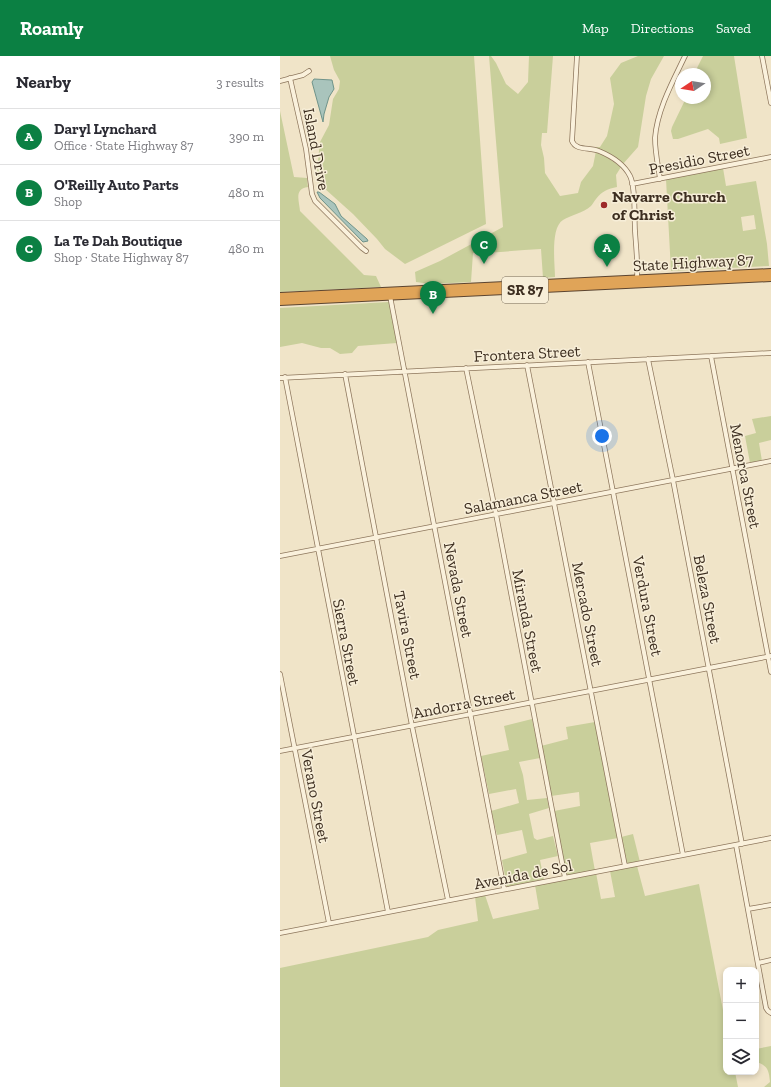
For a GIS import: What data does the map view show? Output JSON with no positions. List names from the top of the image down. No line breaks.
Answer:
{"streets":{"highway":["State Highway 87","SR 87"],"street":["Island Drive","Presidio Street","Frontera Street","Menorca Street","Salamanca Street","Nevada Street","Beleza Street","Verdura Street","Mercado Street","Miranda Street","Tavira Street","Sierra Street","Andorra Street","Verano Street","Avenida de Sol"]},"crossings":[["State Highway 87","SR 87"],["SR 87","Nevada Street"],["Frontera Street","Menorca Street"],["Frontera Street","Nevada Street"],["Frontera Street","Beleza Street"],["Frontera Street","Verdura Street"],["Frontera Street","Mercado Street"],["Frontera Street","Miranda Street"],["Frontera Street","Tavira Street"],["Frontera Street","Sierra Street"],["Menorca Street","Salamanca Street"],["Menorca Street","Andorra Street"],["Salamanca Street","Nevada Street"],["Salamanca Street","Beleza Street"],["Salamanca Street","Verdura Street"],["Salamanca Street","Mercado Street"],["Salamanca Street","Miranda Street"],["Salamanca Street","Tavira Street"],["Salamanca Street","Sierra Street"],["Nevada Street","Andorra Street"],["Nevada Street","Avenida de Sol"],["Beleza Street","Andorra Street"],["Beleza Street","Avenida de Sol"],["Verdura Street","Andorra Street"],["Verdura Street","Avenida de Sol"],["Mercado Street","Andorra Street"],["Mercado Street","Avenida de Sol"],["Miranda Street","Andorra Street"],["Miranda Street","Avenida de Sol"],["Tavira Street","Andorra Street"],["Tavira Street","Avenida de Sol"],["Sierra Street","Andorra Street"],["Sierra Street","Avenida de Sol"],["Andorra Street","Verano Street"],["Verano Street","Avenida de Sol"]],"places":["Navarre Church of Christ"],"north":"left","page":{"header":"Roamly","nav":["Map","Directions","Saved"],"heading":["Nearby","3 results"],"list":[{"mark":"A","name":"Daryl Lynchard","note":"Office · State Highway 87","value":"390 m"},{"mark":"B","name":"O'Reilly Auto Parts","note":"Shop","value":"480 m"},{"mark":"C","name":"La Te Dah Boutique","note":"Shop · State Highway 87","value":"480 m"}],"pins":["C","A","B"],"map_buttons":["+","−"]}}
